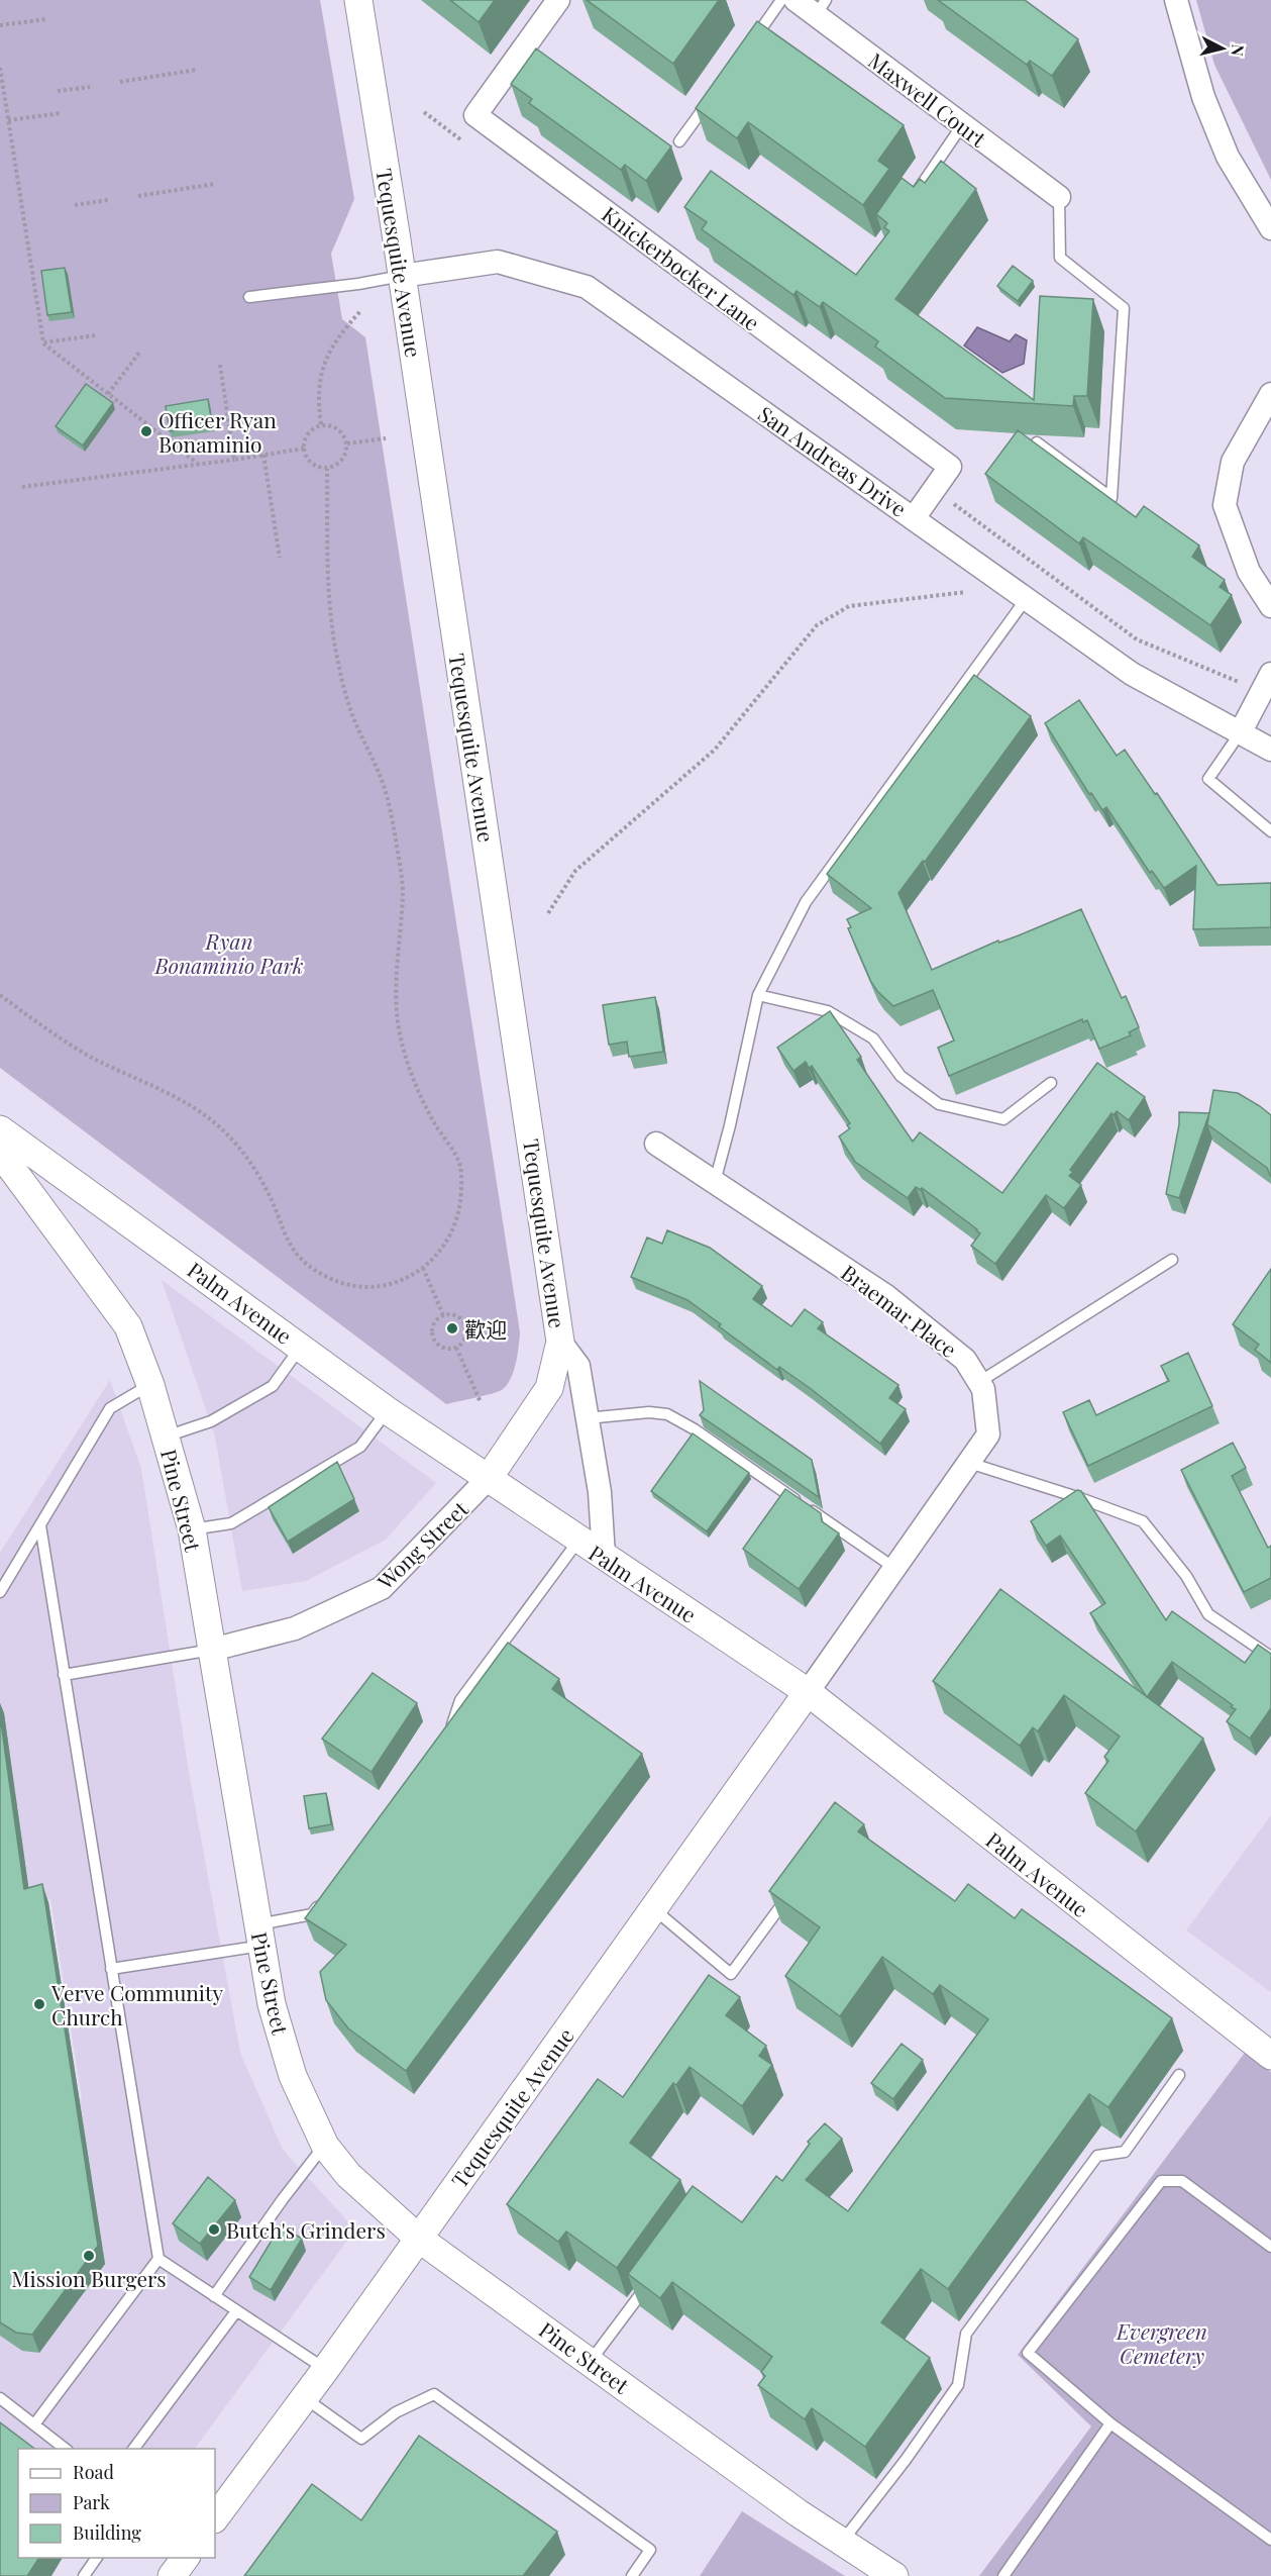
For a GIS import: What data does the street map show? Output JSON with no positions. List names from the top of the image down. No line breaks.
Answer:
{"streets":{"street":["Maxwell Court","Tequesquite Avenue","Knickerbocker Lane","San Andreas Drive","Palm Avenue","Braemar Place","Pine Street","Wong Street"]},"crossings":[["Tequesquite Avenue","San Andreas Drive"],["Tequesquite Avenue","Palm Avenue"],["Tequesquite Avenue","Braemar Place"],["Tequesquite Avenue","Pine Street"],["Tequesquite Avenue","Wong Street"],["Knickerbocker Lane","San Andreas Drive"],["Palm Avenue","Braemar Place"],["Palm Avenue","Wong Street"],["Pine Street","Wong Street"]],"parks":["Ryan Bonaminio Park","Evergreen Cemetery"],"places":["Officer Ryan Bonaminio","歡迎","Verve Community Church","Butch's Grinders","Mission Burgers"],"legend":["Road","Park","Building"],"north":"right"}
